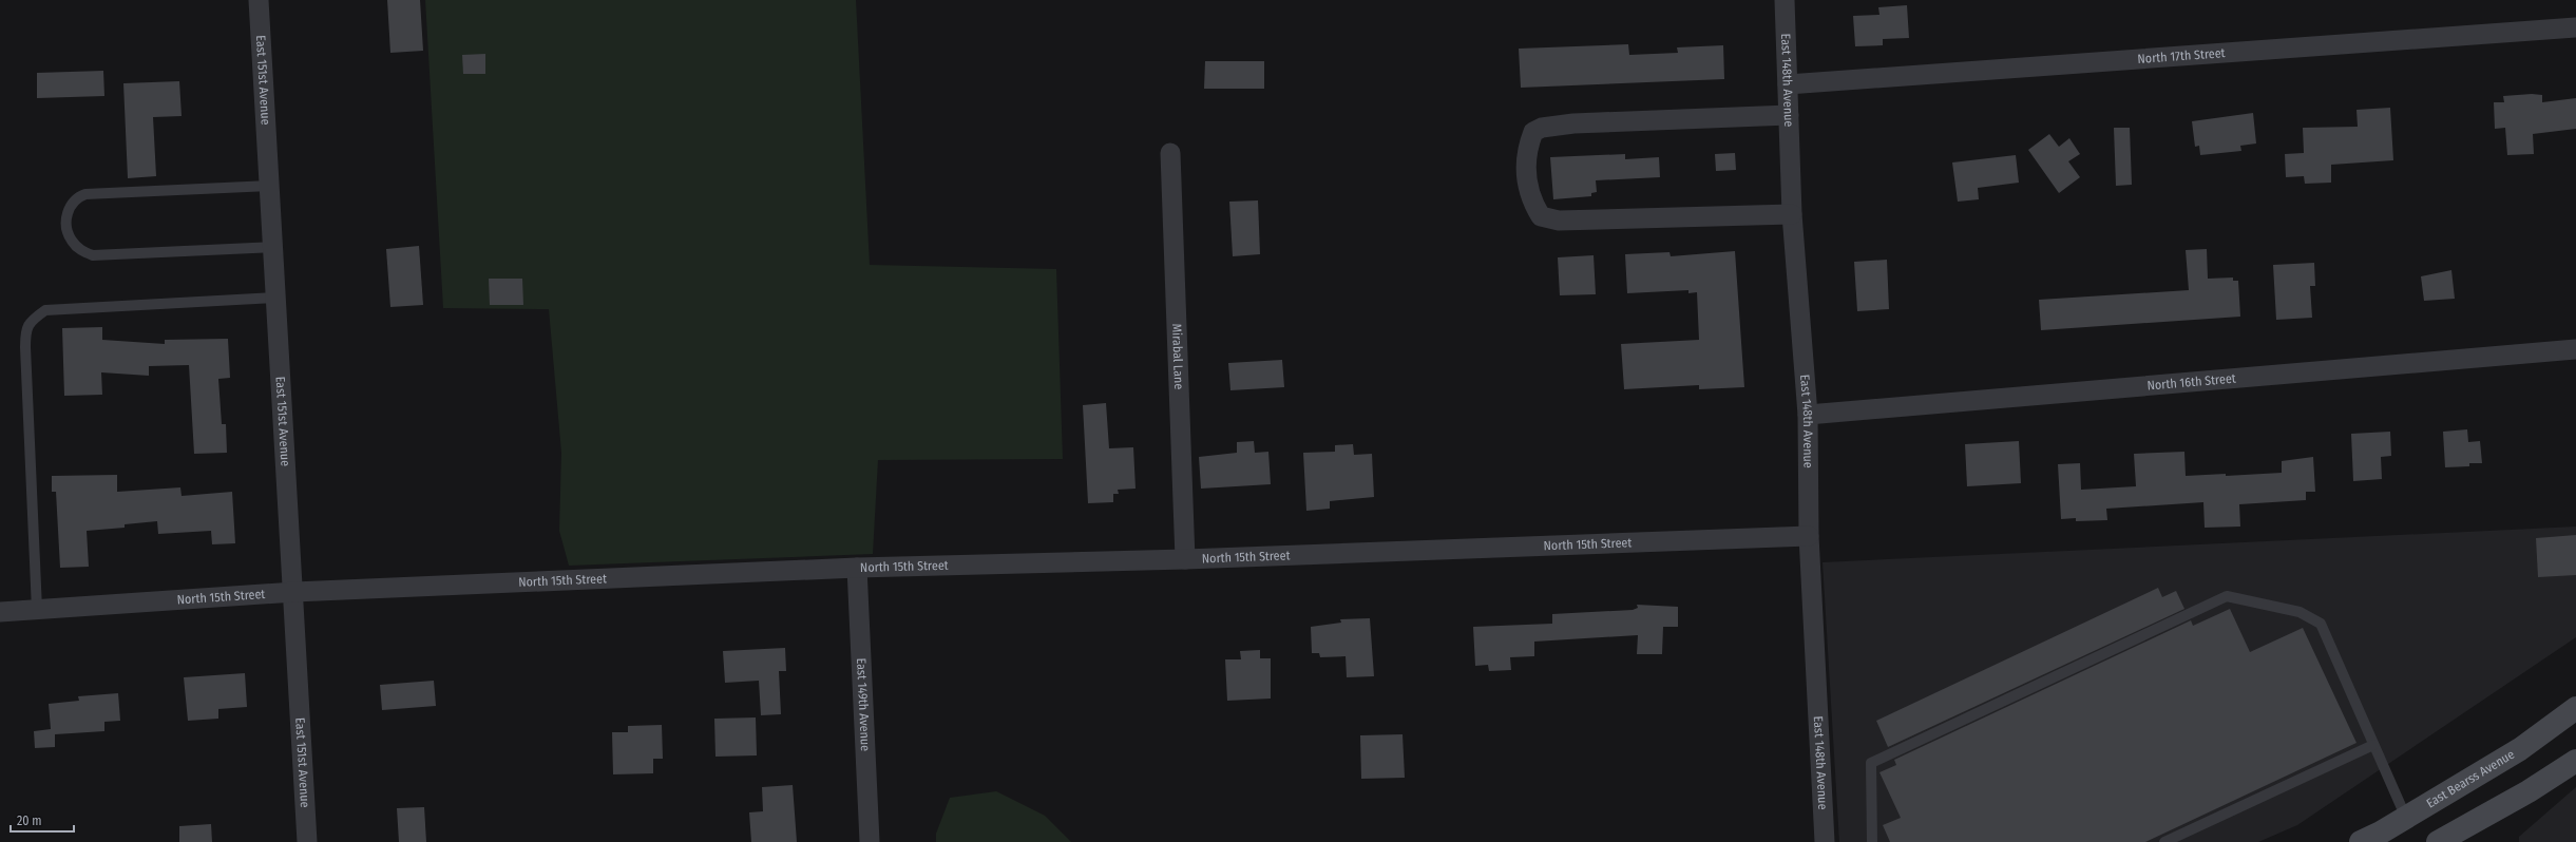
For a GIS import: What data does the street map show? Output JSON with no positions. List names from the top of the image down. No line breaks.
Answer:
{"streets":{"main road":["East Bearss Avenue"],"street":["North 17th Street","East 151st Avenue","East 148th Avenue","Mirabal Lane","North 16th Street","North 15th Street","East 149th Avenue"]},"crossings":[["North 17th Street","East 148th Avenue"],["East 151st Avenue","North 15th Street"],["East 148th Avenue","North 16th Street"],["East 148th Avenue","North 15th Street"],["Mirabal Lane","North 15th Street"],["North 15th Street","East 149th Avenue"]],"scale_bar":"20 m"}
